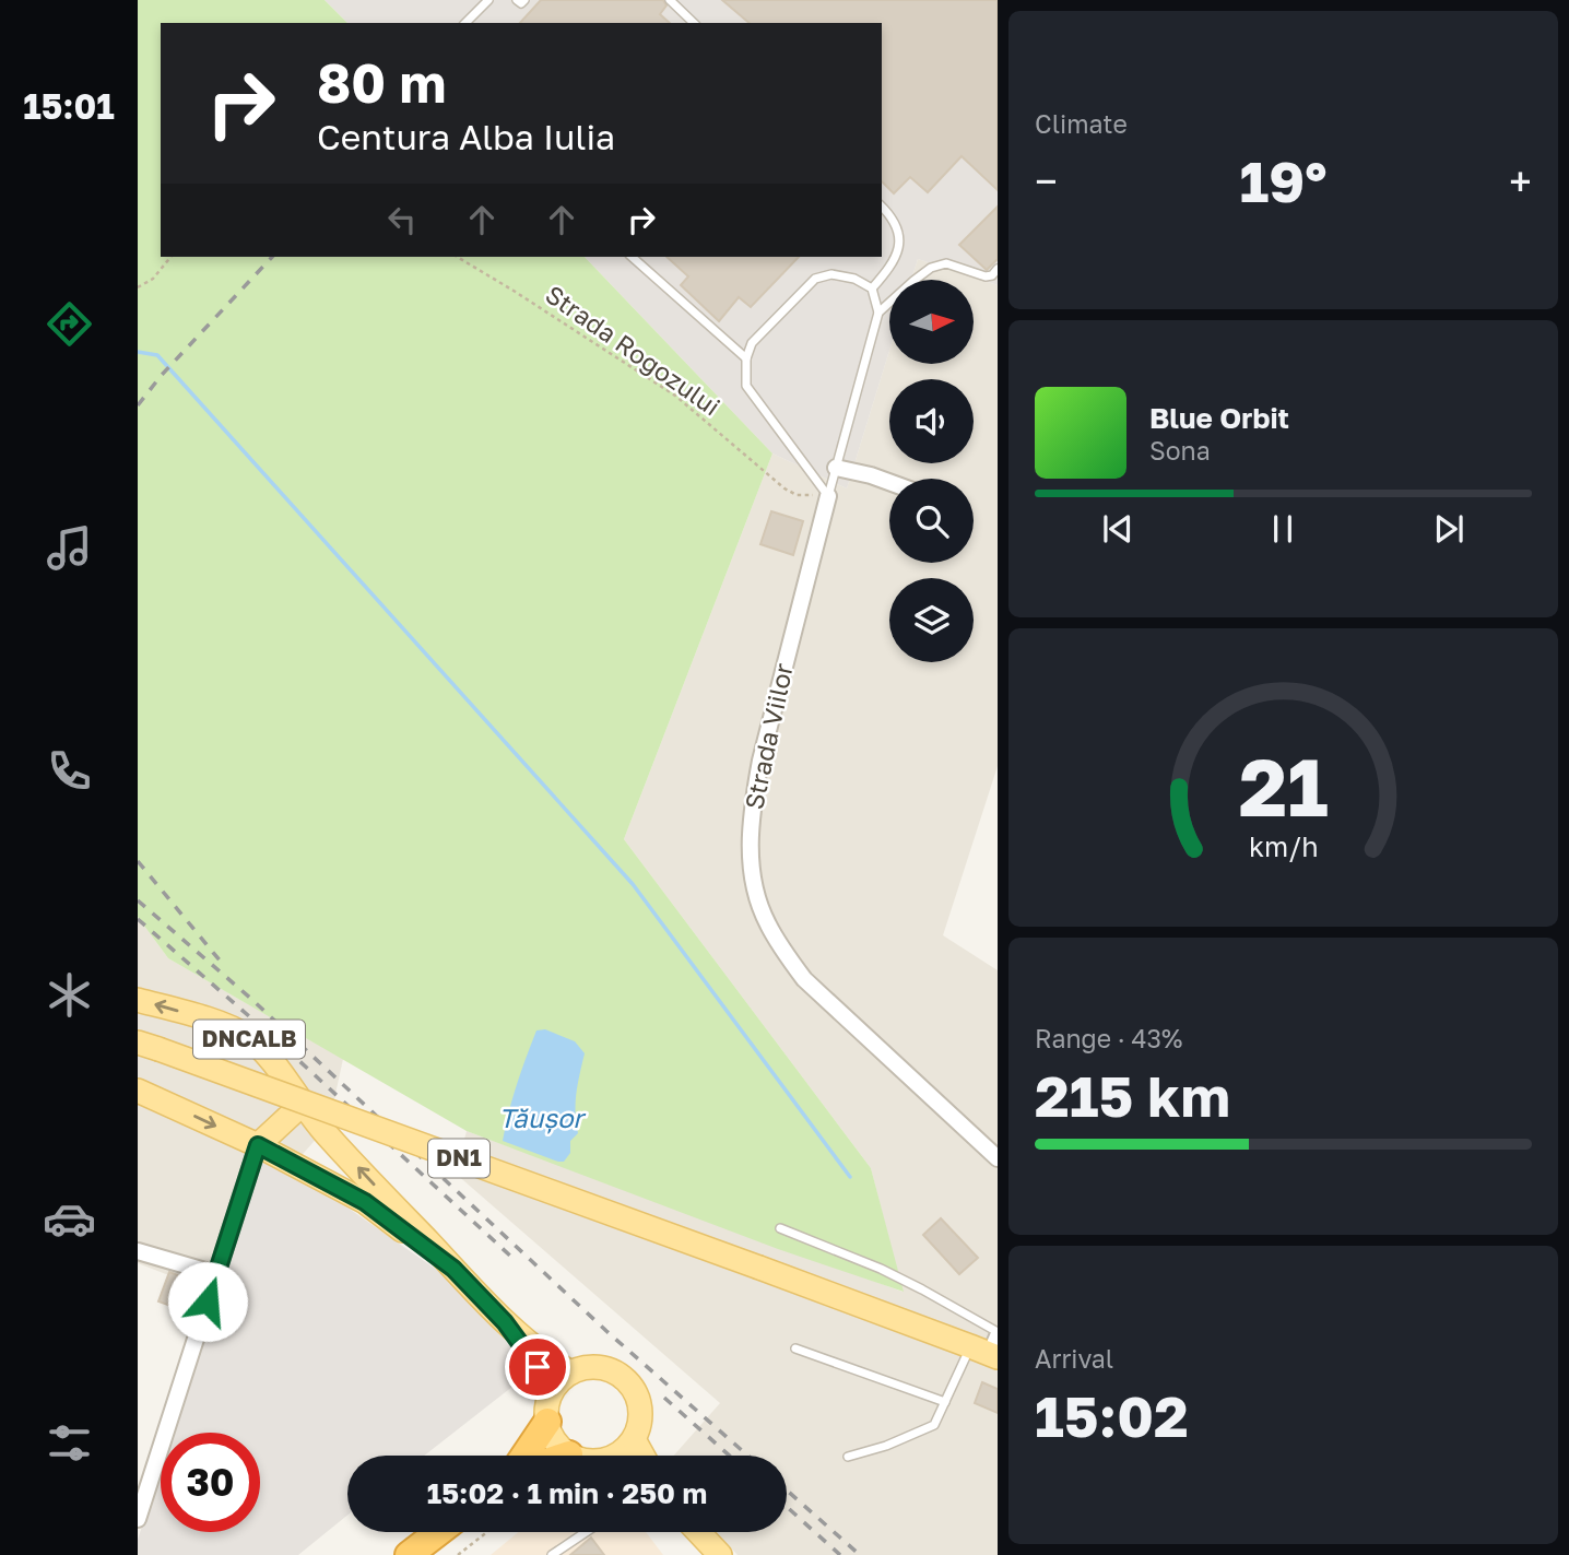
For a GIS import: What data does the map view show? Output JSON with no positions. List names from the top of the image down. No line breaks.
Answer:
{"streets":{"main road":["DNCALB","DN1"],"street":["Strada Viilor"],"path":["Strada Rogozului"]},"crossings":[["Strada Rogozului","Strada Viilor"]],"water":["Tăușor"],"north":"right","page":{"tabs":"15:01","tile":["Climate",["Range · 43%","215 km"],["Arrival","15:02"]],"turn":["80 m","Centura Alba Iulia"],"heat":["−","19°","+"],"song":["Blue Orbit","Sona"],"limit":"30","trip":"15:02 · 1 min · 250 m","gauge":["21","km/h"]}}
